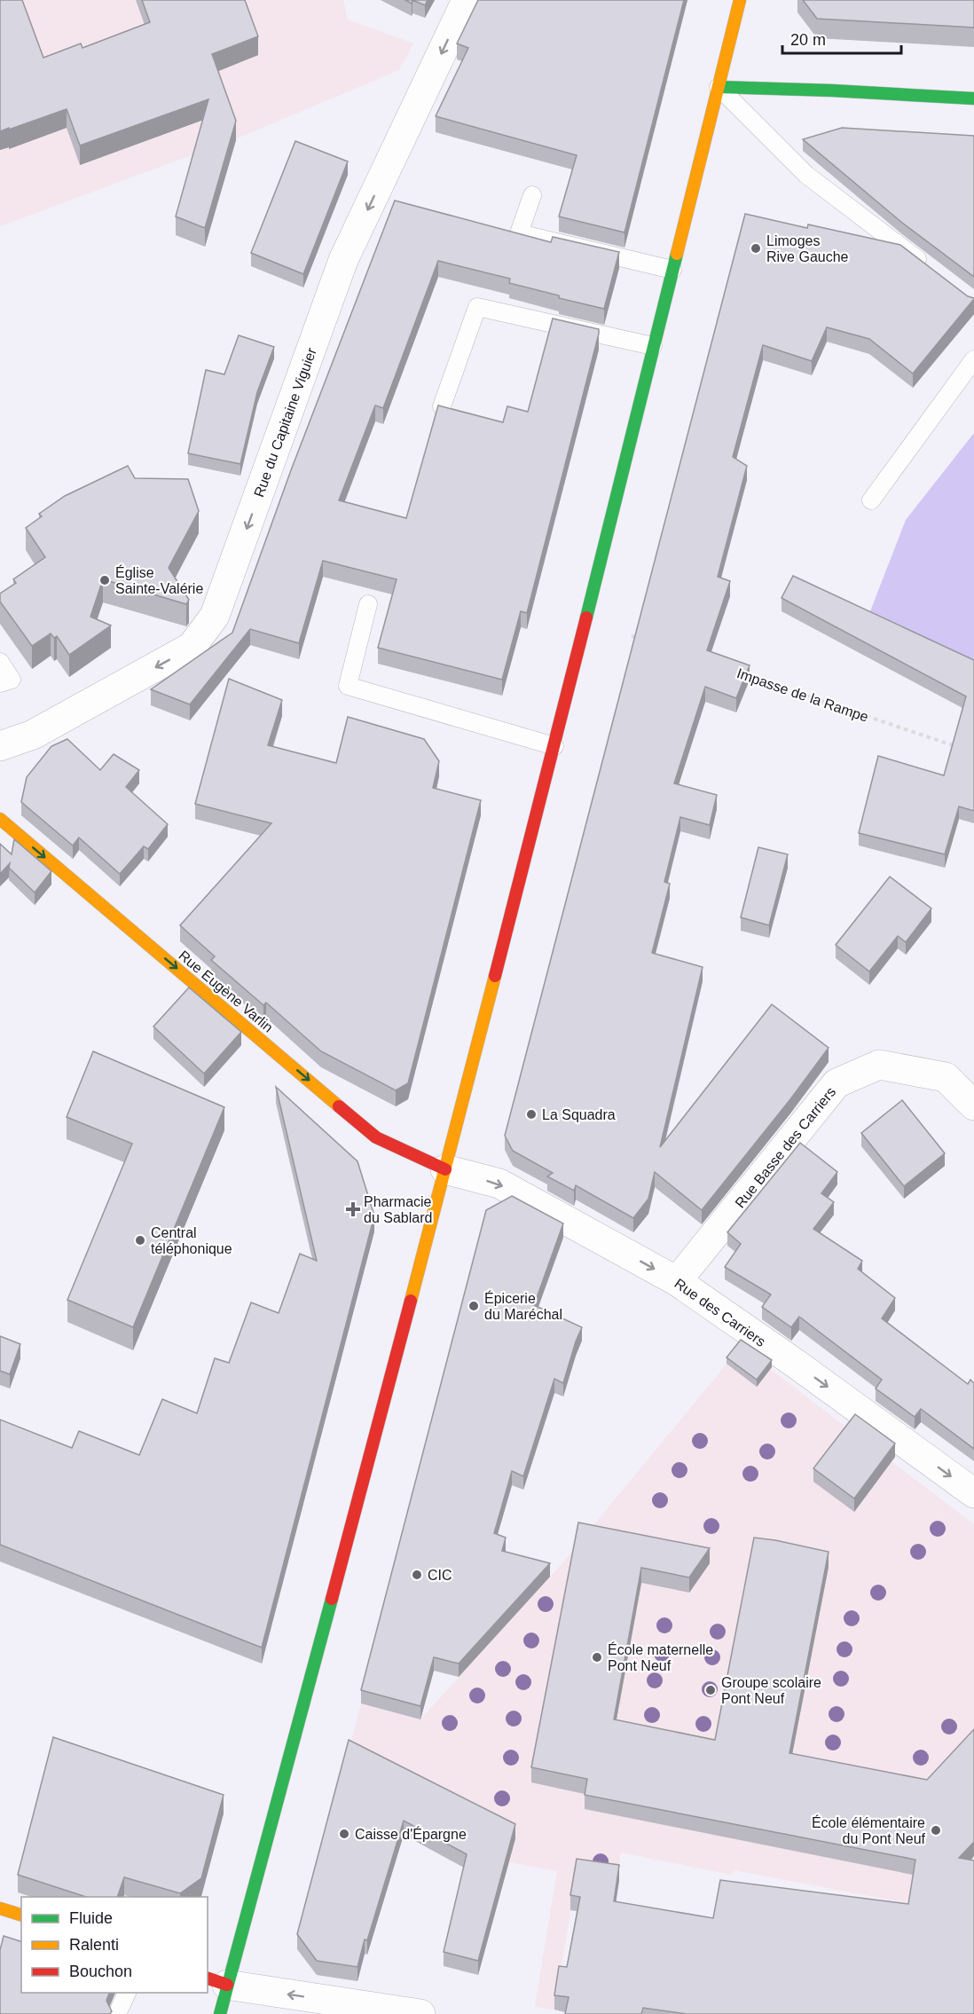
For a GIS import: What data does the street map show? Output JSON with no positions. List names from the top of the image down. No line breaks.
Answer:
{"streets":{"main road":["Rue Eugène Varlin"],"street":["Rue du Capitaine Viguier","Rue Basse des Carriers","Rue des Carriers"],"path":["Impasse de la Rampe"]},"crossings":[["Rue Eugène Varlin","Rue des Carriers"],["Rue Basse des Carriers","Rue des Carriers"]],"one_way":["Rue du Capitaine Viguier","Rue Eugène Varlin","Rue des Carriers"],"places":{"other":["Limoges Rive Gauche","Église Sainte-Valérie","La Squadra","Central téléphonique","Épicerie du Maréchal","CIC","École maternelle Pont Neuf","Groupe scolaire Pont Neuf","École élémentaire du Pont Neuf","Caisse d'Épargne"],"health":["Pharmacie du Sablard"]},"legend":["Fluide","Ralenti","Bouchon"],"scale_bar":"20 m"}
